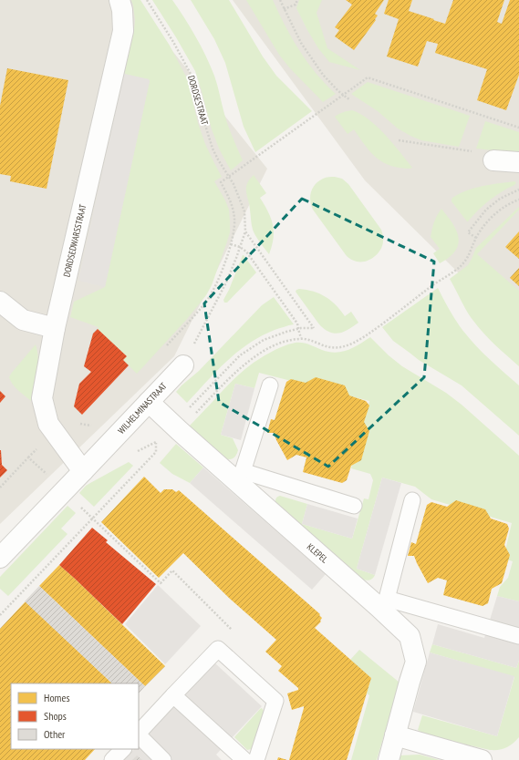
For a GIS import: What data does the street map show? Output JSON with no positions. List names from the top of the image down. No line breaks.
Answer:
{"streets":{"street":["DORDSEDWARSSTRAAT","WILHELMINASTRAAT","KLEPEL"],"path":["DORDSESTRAAT"]},"crossings":[["DORDSEDWARSSTRAAT","WILHELMINASTRAAT"],["WILHELMINASTRAAT","KLEPEL"]],"legend":["Homes","Shops","Other"]}
